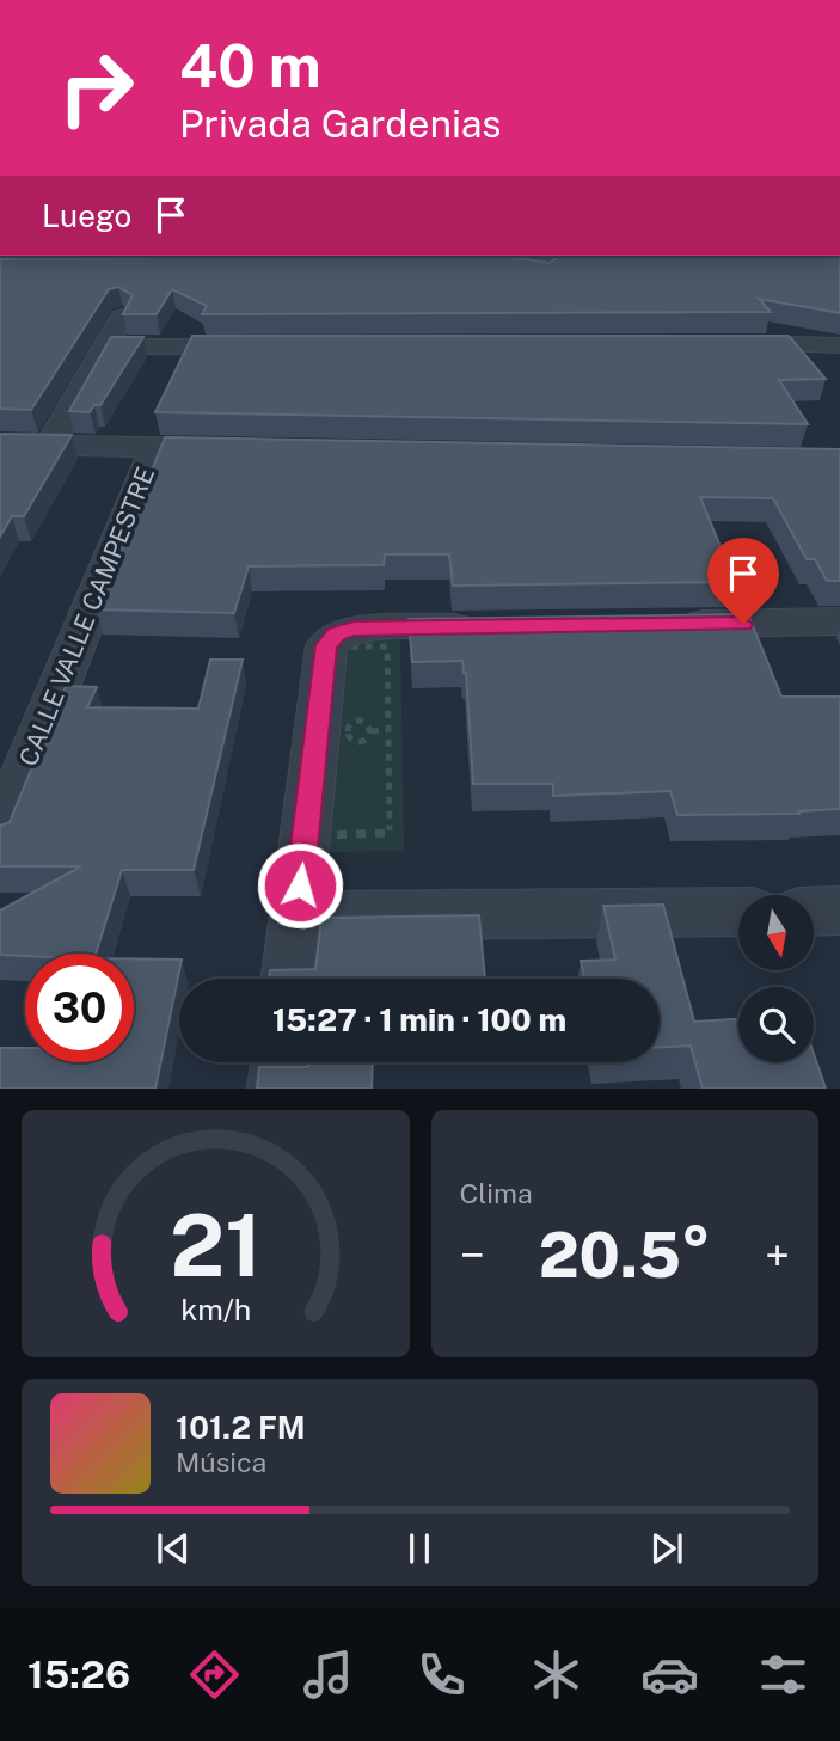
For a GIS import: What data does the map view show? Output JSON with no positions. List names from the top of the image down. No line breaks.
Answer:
{"streets":{"street":["CALLE VALLE CAMPESTRE"]},"north":"bottom","page":{"turn":["40 m","Privada Gardenias"],"then":"Luego","limit":"30","trip":"15:27 · 1 min · 100 m","tile":"Clima","heat":["−","20.5°","+"],"song":["101.2 FM","Música"],"tabs":"15:26","gauge":["21","km/h"]}}
